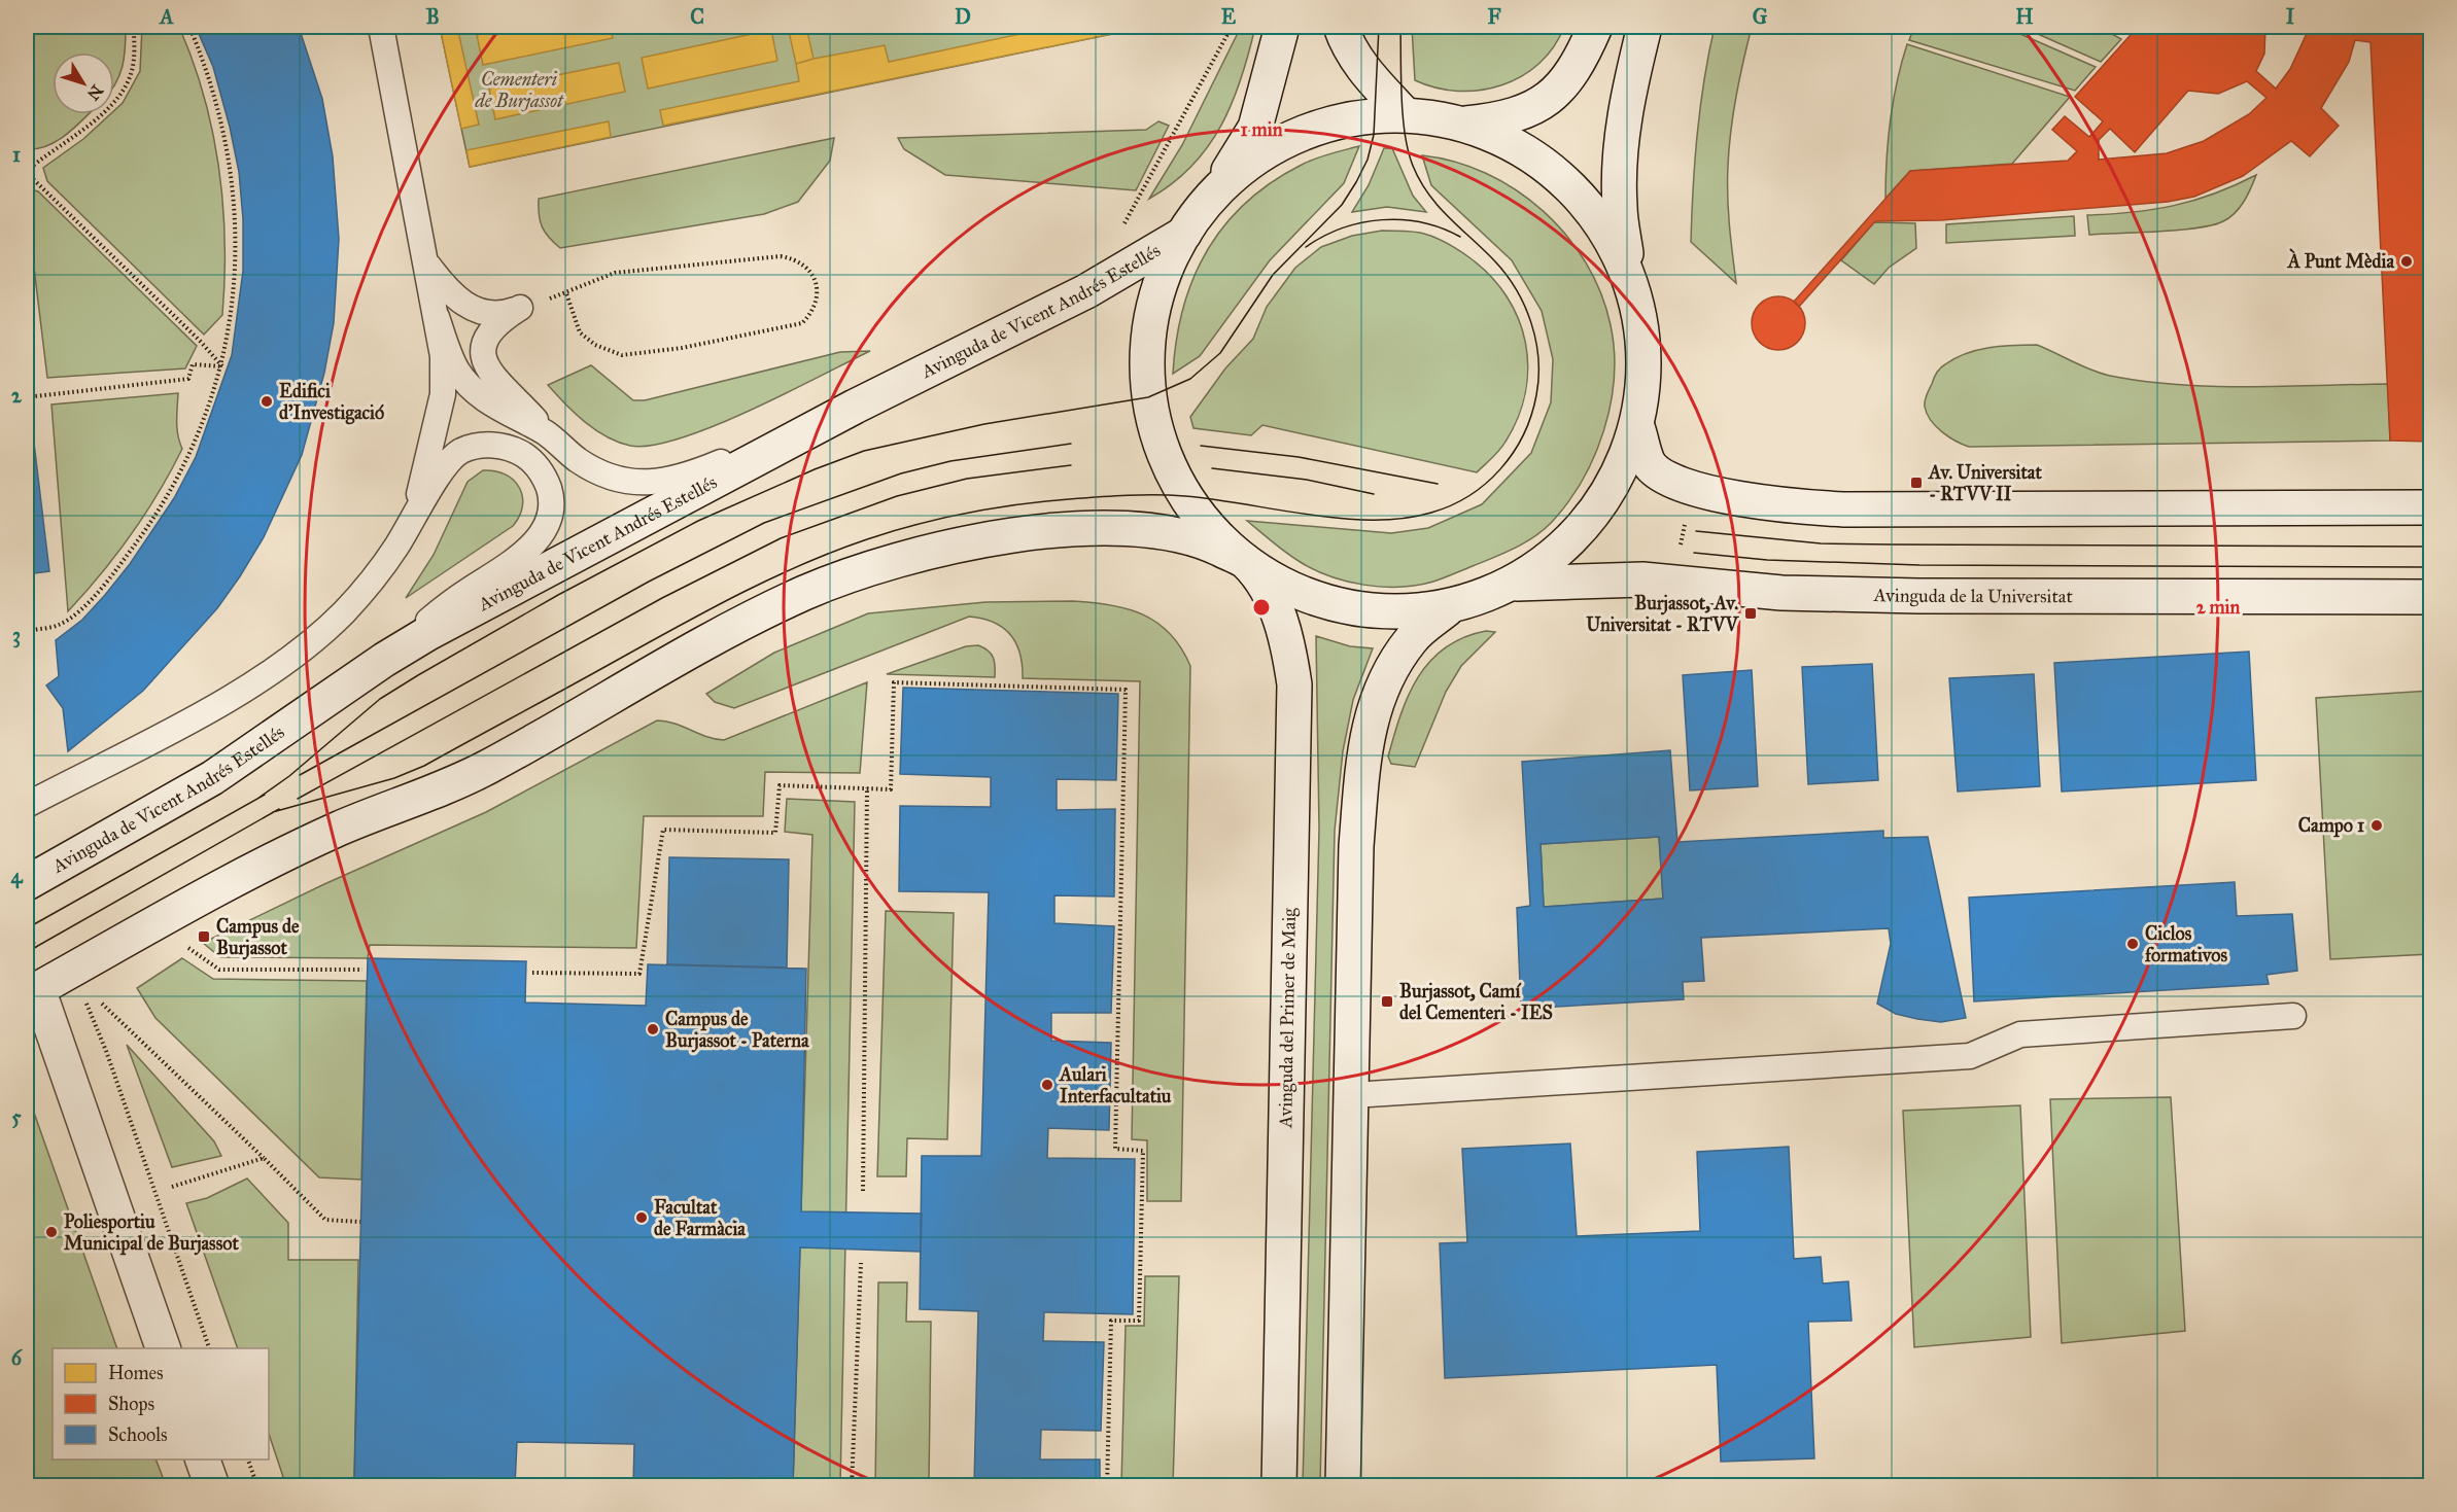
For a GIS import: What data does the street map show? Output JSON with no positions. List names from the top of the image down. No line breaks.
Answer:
{"streets":{"street":["Avinguda de Vicent Andrés Estellés","Avinguda de la Universitat","Avinguda del Primer de Maig"]},"parks":["Cementeri de Burjassot"],"places":{"other":["À Punt Mèdia","Edifici d'Investigació","Campo 1","Ciclos formativos","Campus de Burjassot - Paterna","Aulari Interfacultatiu","Facultat de Farmàcia","Poliesportiu Municipal de Burjassot"],"transit":["Av. Universitat - RTVV II","Burjassot, Av. Universitat - RTVV","Campus de Burjassot","Burjassot, Camí del Cementeri - IES"]},"legend":["Homes","Shops","Schools"],"north":"bottom right","grid":{"columns":["A","B","C","D","E","F","G","H","I"],"rows":["1","2","3","4","5","6"]},"rings":["1 min","2 min"]}
